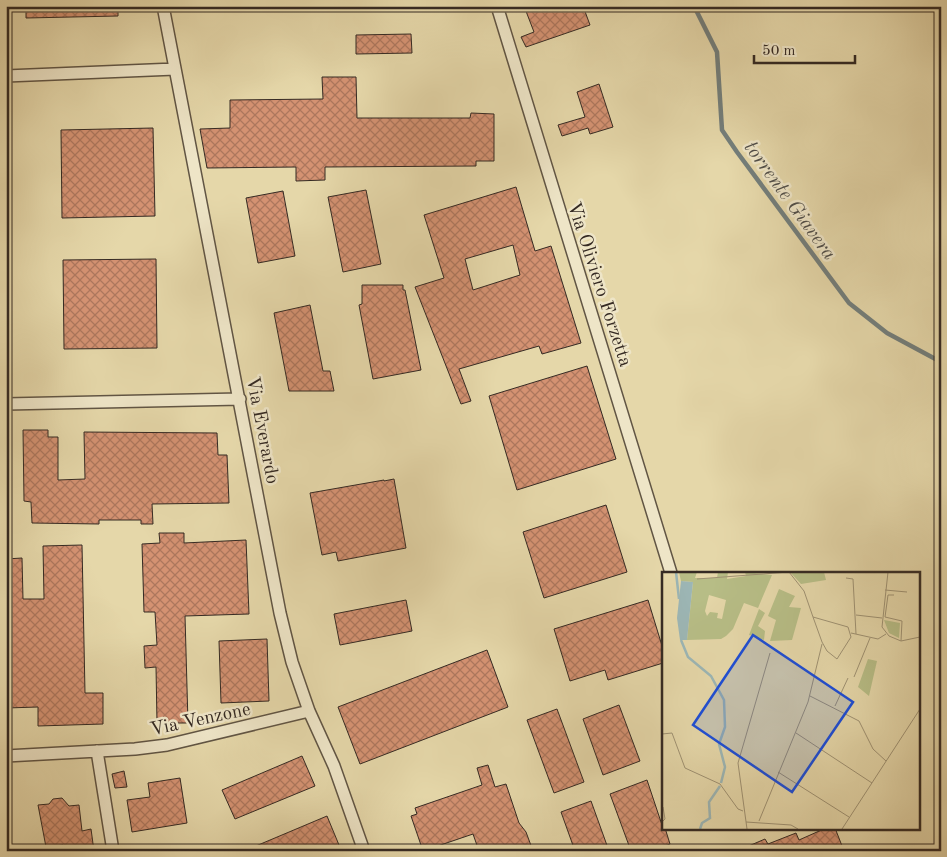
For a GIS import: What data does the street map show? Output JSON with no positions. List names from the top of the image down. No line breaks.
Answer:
{"streets":{"street":["Via Oliviero Forzetta","Via Everardo","Via Venzone"]},"crossings":[["Via Everardo","Via Venzone"]],"water":["torrente Giavera"],"scale_bar":"50 m"}
